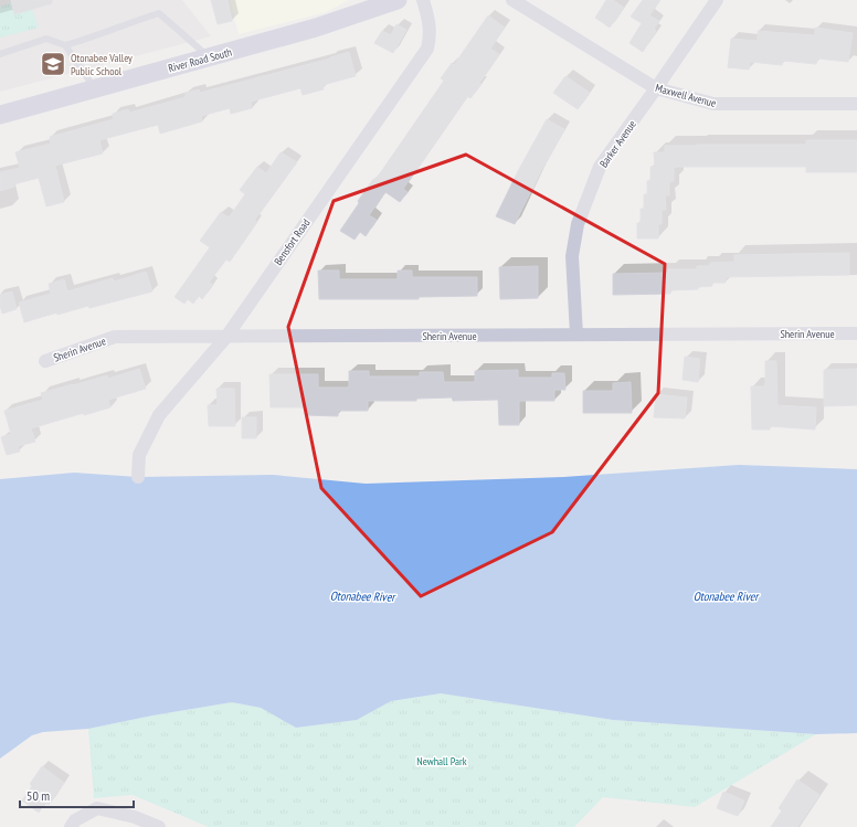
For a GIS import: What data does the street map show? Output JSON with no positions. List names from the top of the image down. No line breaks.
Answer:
{"streets":{"street":["River Road South","Maxwell Avenue","Barker Avenue","Bensfort Road","Sherin Avenue"]},"crossings":[["Maxwell Avenue","Barker Avenue"],["Barker Avenue","Sherin Avenue"],["Bensfort Road","Sherin Avenue"]],"water":["Otonabee River"],"parks":["Newhall Park"],"places":{"school or university":["Otonabee Valley Public School"]},"scale_bar":"50 m"}
